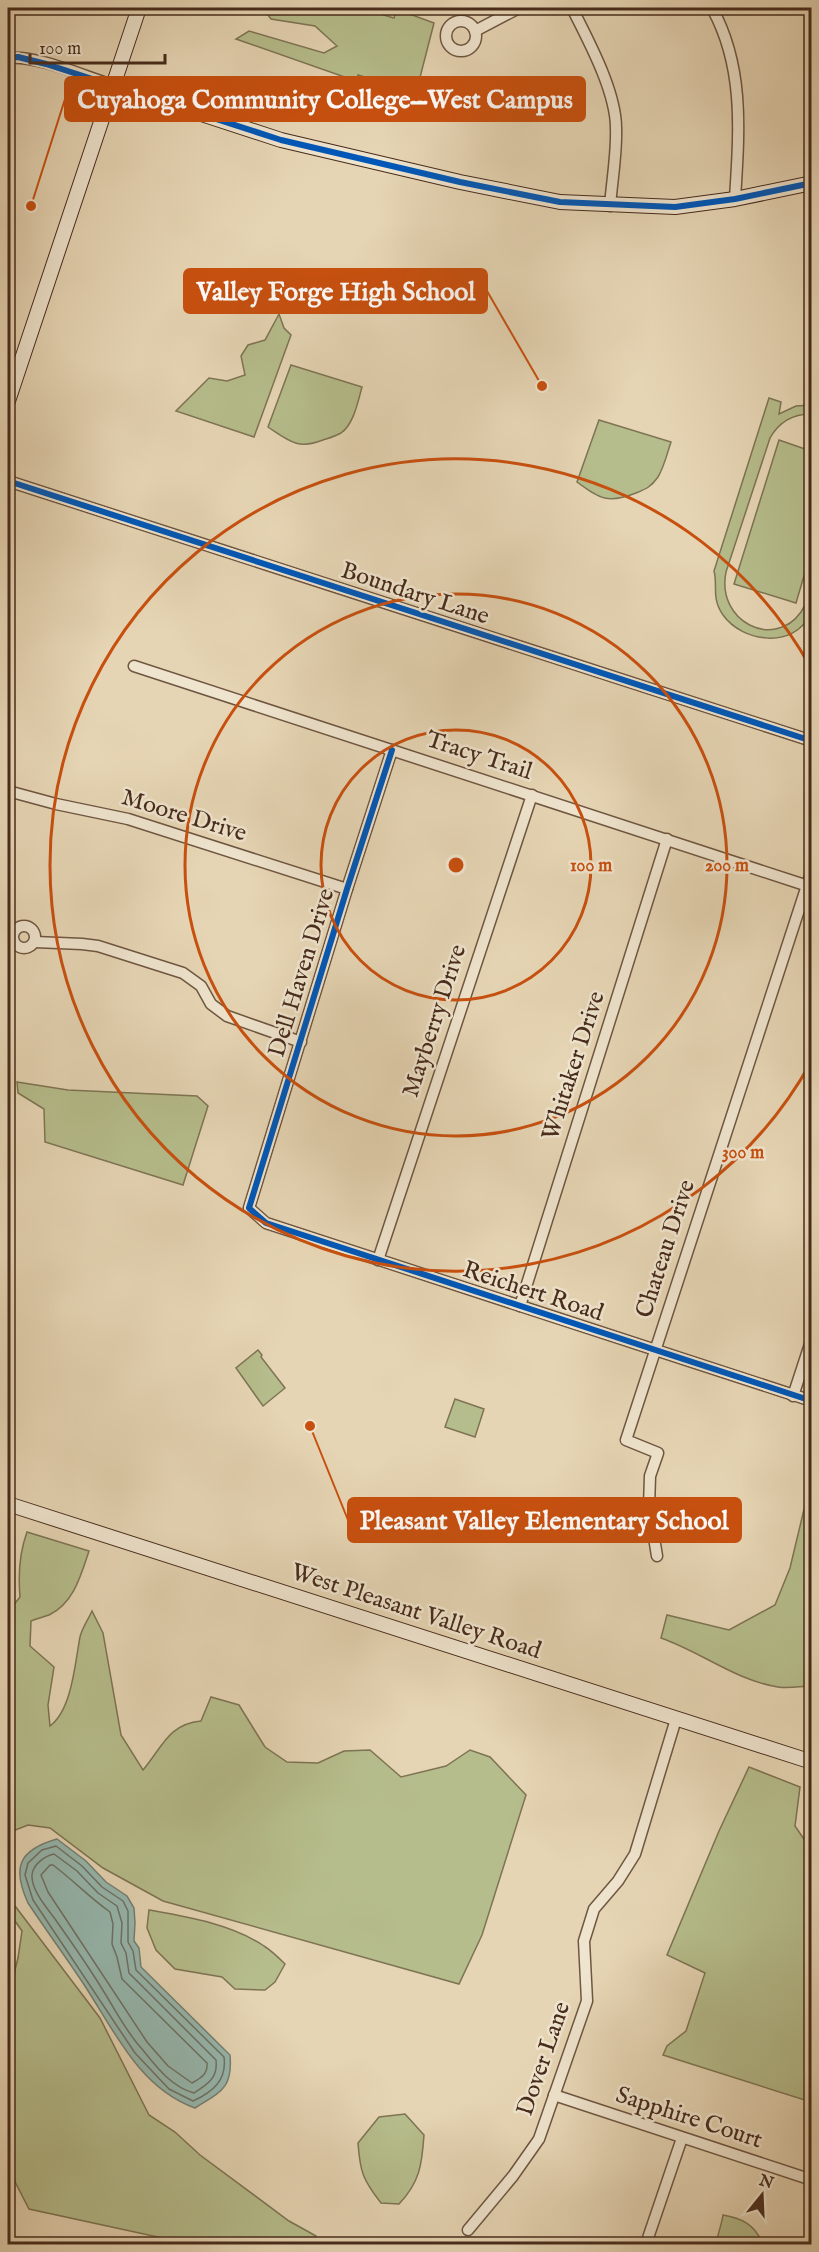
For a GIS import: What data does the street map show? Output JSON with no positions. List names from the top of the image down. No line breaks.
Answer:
{"streets":{"main road":["West Pleasant Valley Road"],"street":["Boundary Lane","Tracy Trail","Moore Drive","Dell Haven Drive","Mayberry Drive","Whitaker Drive","Chateau Drive","Reichert Road","Dover Lane","Sapphire Court"]},"crossings":[["Tracy Trail","Dell Haven Drive"],["Tracy Trail","Mayberry Drive"],["Tracy Trail","Whitaker Drive"],["Tracy Trail","Chateau Drive"],["Moore Drive","Dell Haven Drive"],["Dell Haven Drive","Reichert Road"],["Mayberry Drive","Reichert Road"],["Whitaker Drive","Reichert Road"],["Chateau Drive","Reichert Road"],["West Pleasant Valley Road","Dover Lane"],["Dover Lane","Sapphire Court"]],"places":["Cuyahoga Community College—West Campus","Valley Forge High School","Pleasant Valley Elementary School"],"scale_bar":"100 m","north":"top","rings":["100 m","200 m","300 m"]}
